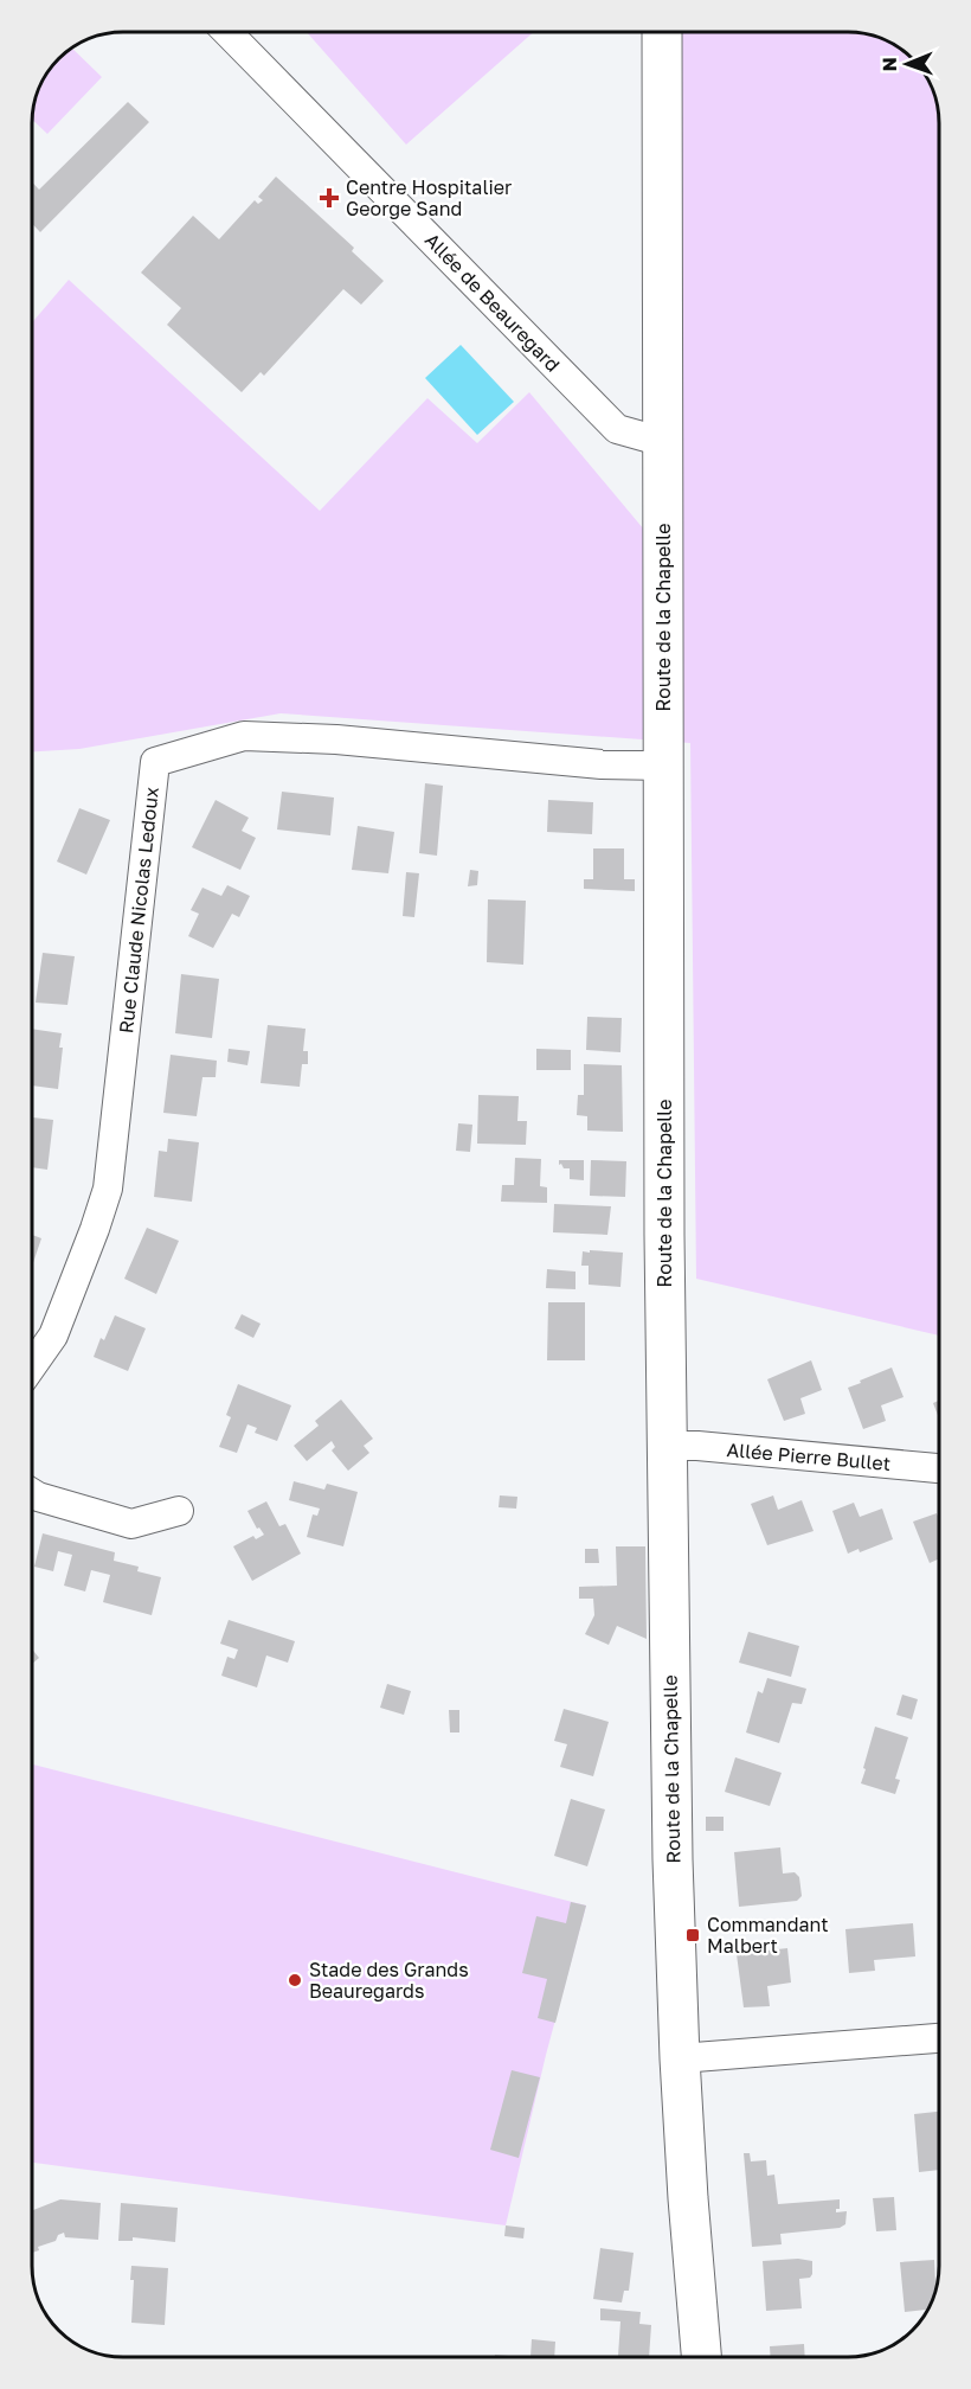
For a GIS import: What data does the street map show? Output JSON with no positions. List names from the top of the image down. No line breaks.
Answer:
{"streets":{"main road":["Route de la Chapelle"],"street":["Allée de Beauregard","Rue Claude Nicolas Ledoux","Allée Pierre Bullet"]},"crossings":[["Allée de Beauregard","Route de la Chapelle"],["Route de la Chapelle","Rue Claude Nicolas Ledoux"],["Route de la Chapelle","Allée Pierre Bullet"]],"places":{"health":["Centre Hospitalier George Sand"],"transit":["Commandant Malbert"],"other":["Stade des Grands Beauregards"]},"north":"left"}
